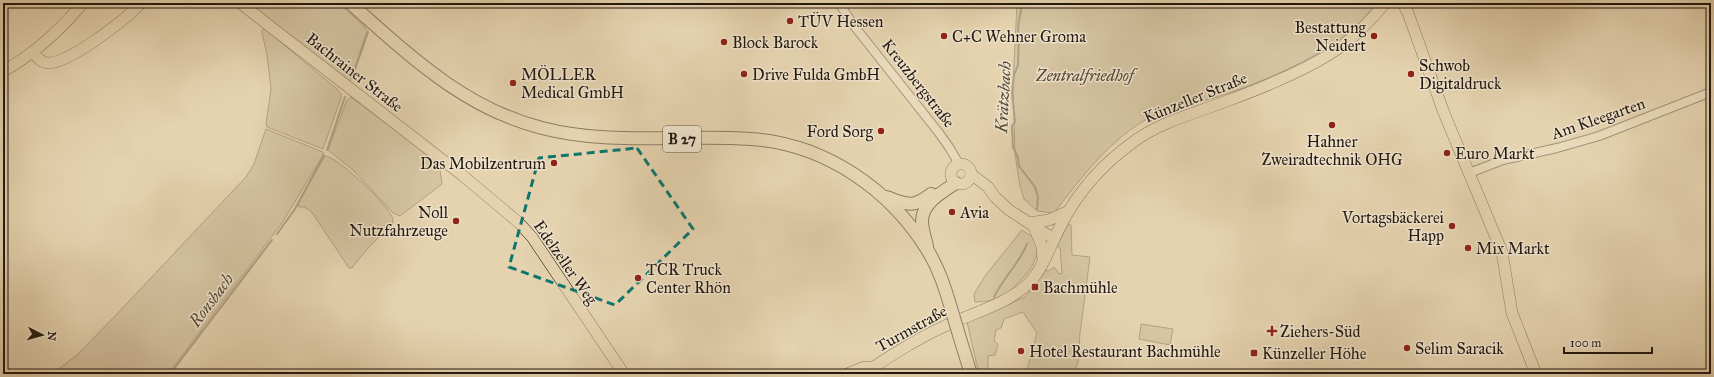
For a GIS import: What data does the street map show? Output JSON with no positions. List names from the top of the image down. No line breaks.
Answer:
{"streets":{"highway":["B 27"],"main road":["Bachrainer Straße","Kreuzbergstraße","Künzeller Straße","Edelzeller Weg","Turmstraße"],"street":["Am Kleegarten"]},"crossings":[["Bachrainer Straße","Edelzeller Weg"],["Kreuzbergstraße","Künzeller Straße"],["Künzeller Straße","Turmstraße"]],"water":["Krätzbach","Ronsbach"],"parks":["Zentralfriedhof"],"places":{"other":["TÜV Hessen","C+C Wehner Groma","Bestattung Neidert","Block Barock","Drive Fulda GmbH","Schwob Digitaldruck","MÖLLER Medical GmbH","Hahner Zweiradtechnik OHG","Ford Sorg","Euro Markt","Das Mobilzentrum","Avia","Noll Nutzfahrzeuge","Vortagsbäckerei Happ","Mix Markt","TCR Truck Center Rhön","Selim Saracik","Hotel Restaurant Bachmühle"],"transit":["Bachmühle","Künzeller Höhe"],"health":["Ziehers-Süd"]},"scale_bar":"100 m","north":"right"}
